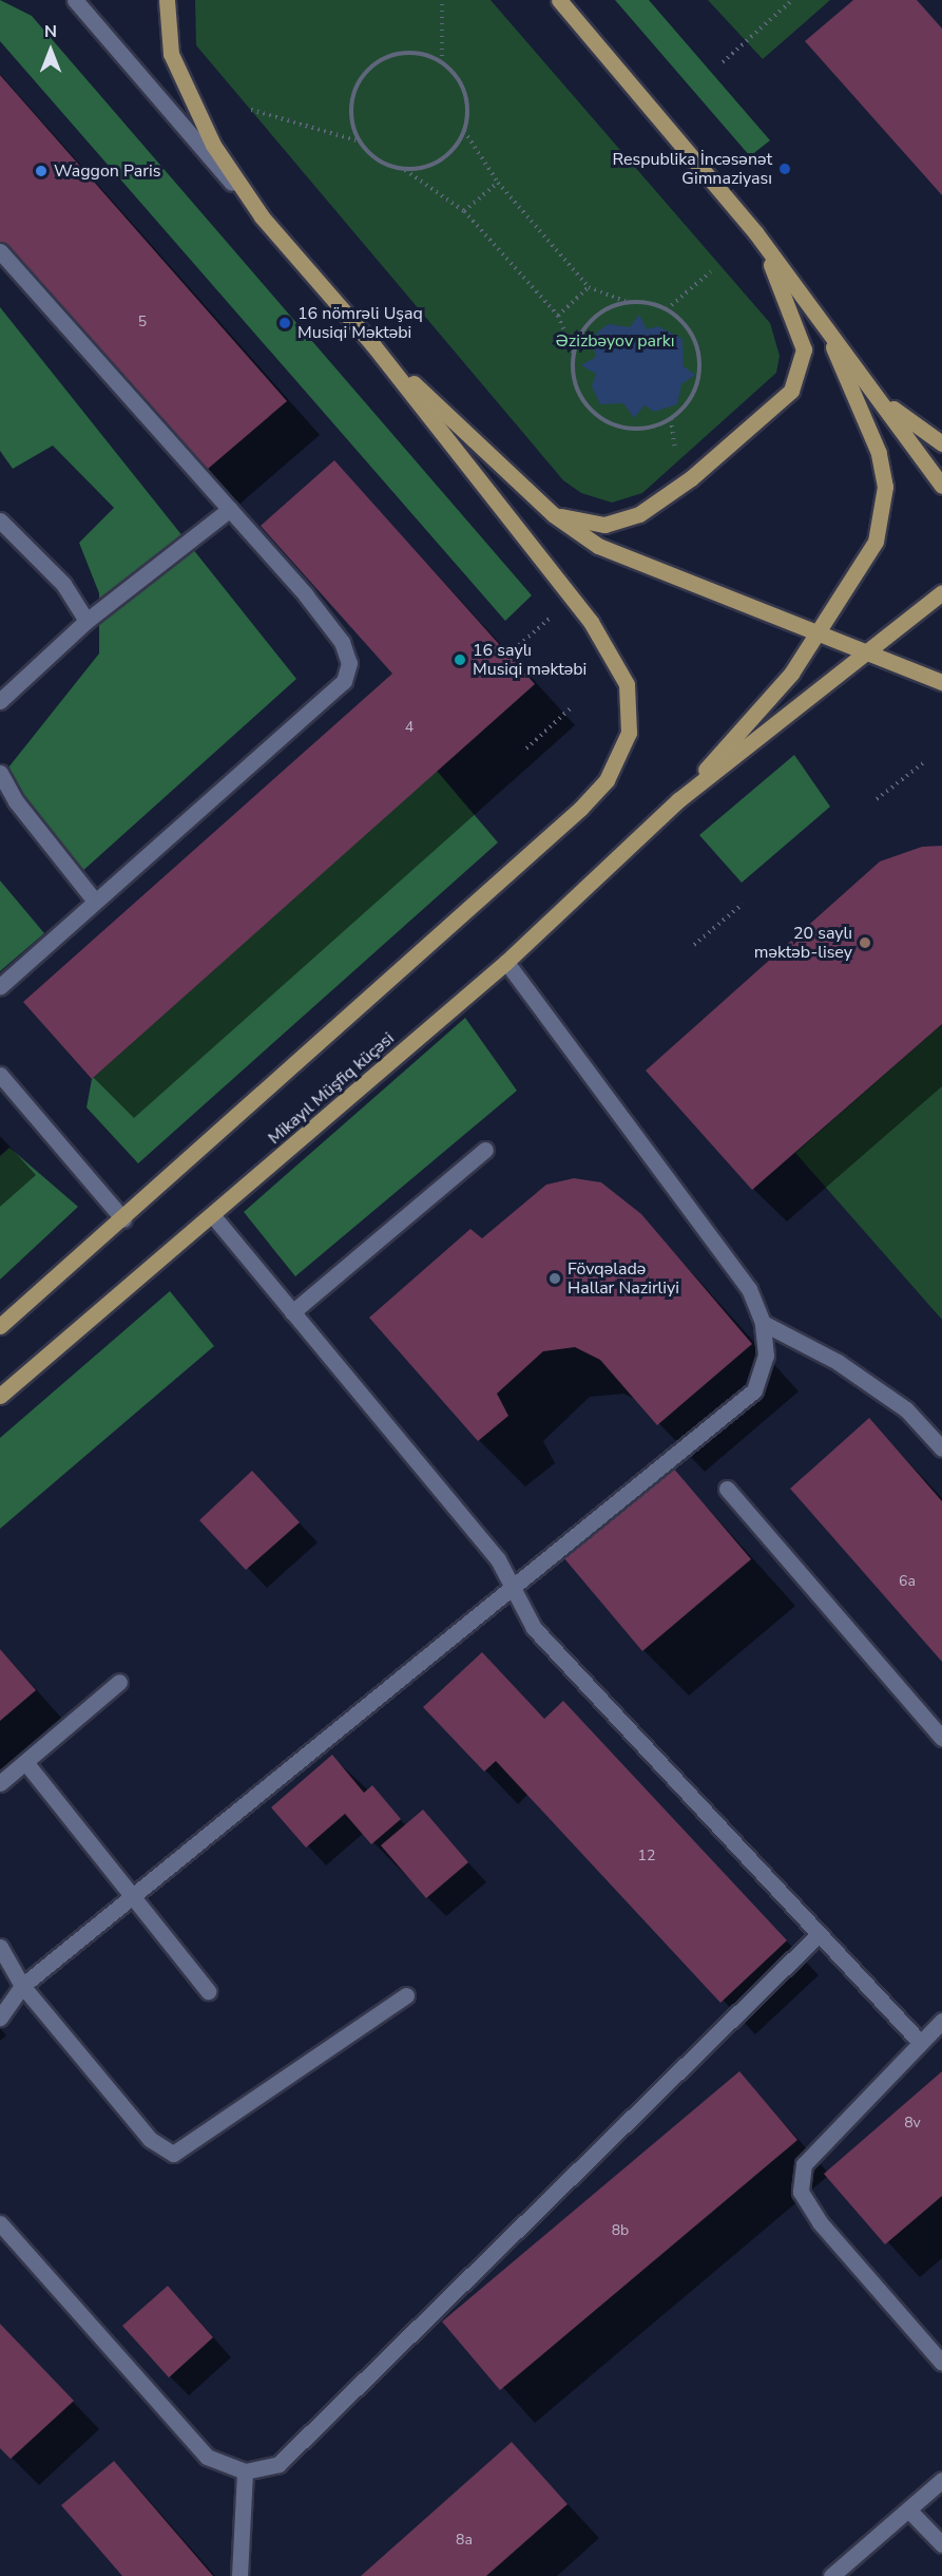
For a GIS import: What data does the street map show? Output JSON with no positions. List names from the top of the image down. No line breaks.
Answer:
{"streets":{"main road":["Mikayıl Müşfiq küçəsi"]},"parks":["Əzizbəyov parkı"],"places":["Respublika İncəsənət Gimnaziyası","Waggon Paris","16 nömrəli Uşaq Musiqi Məktəbi","16 saylı Musiqi məktəbi","20 saylı məktəb-lisey","Fövqəladə Hallar Nazirliyi"],"house_numbers":["5","4","6a","12","8v","8b","8a"],"north":"top"}
